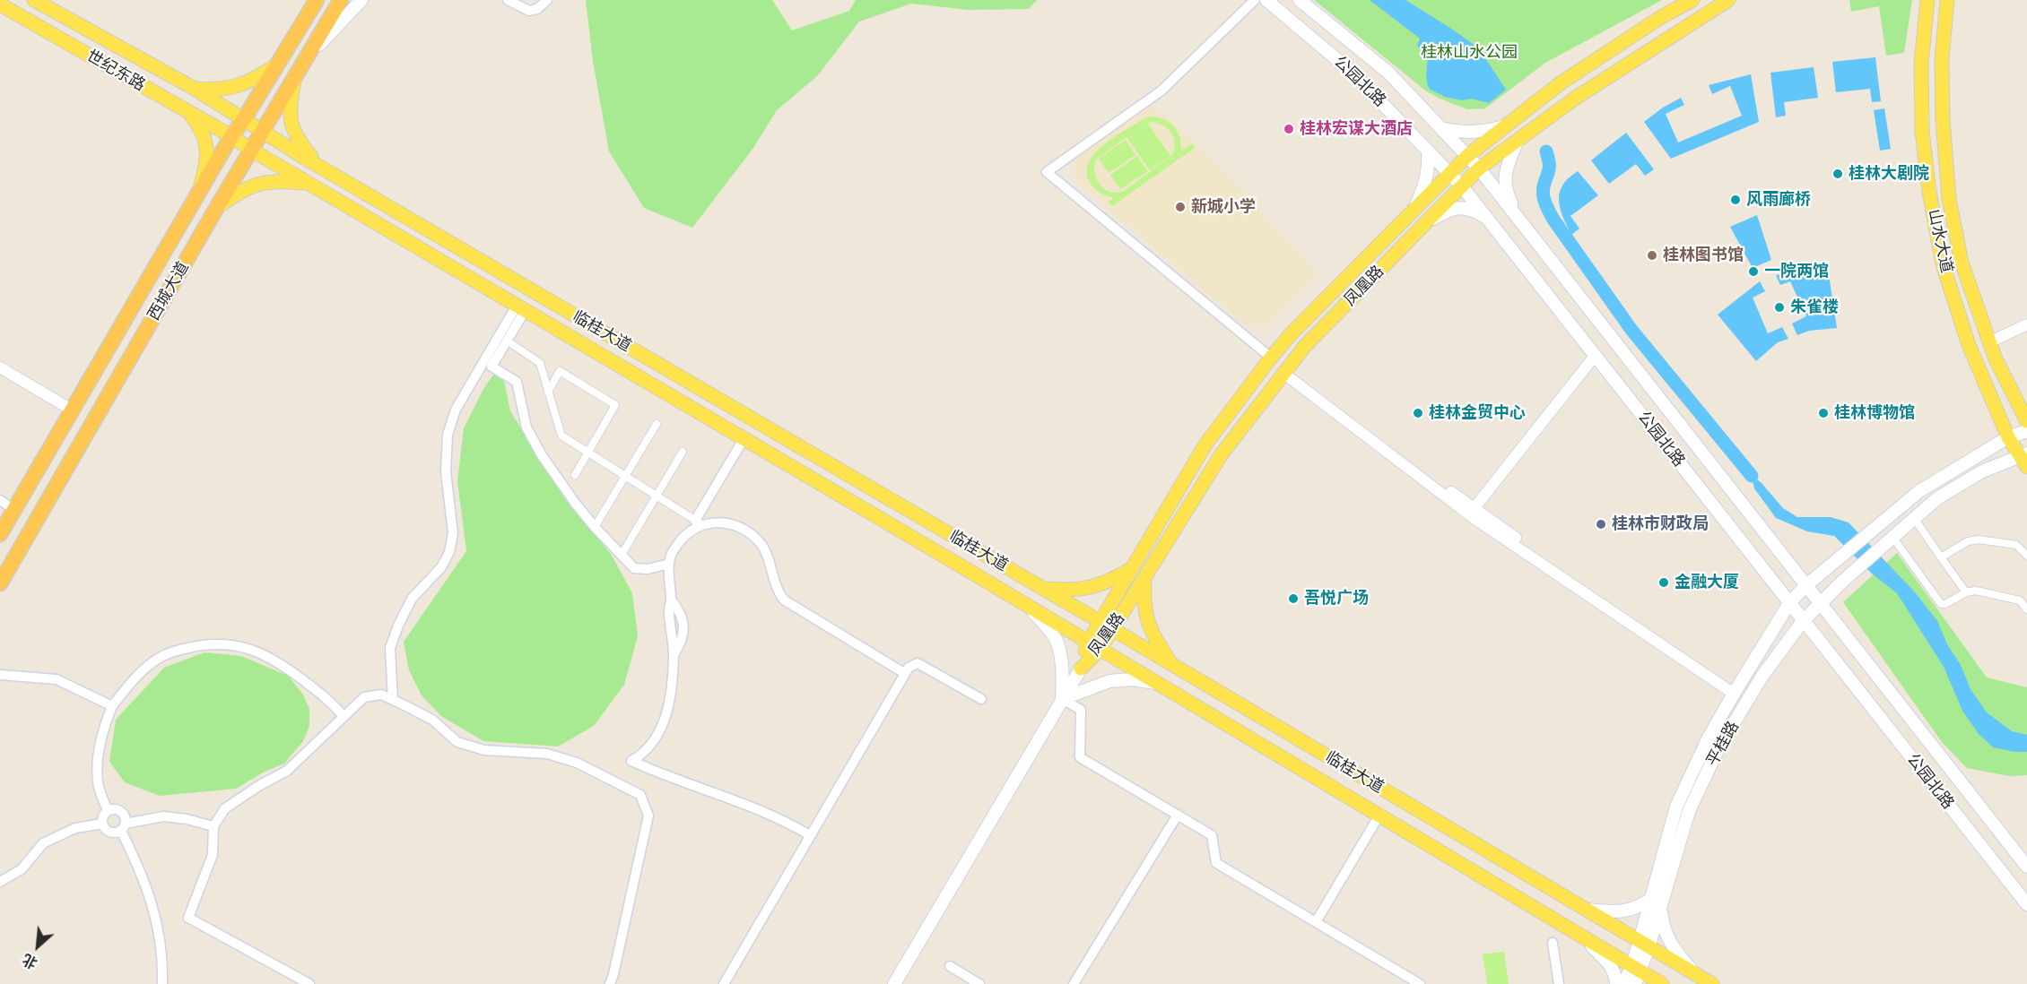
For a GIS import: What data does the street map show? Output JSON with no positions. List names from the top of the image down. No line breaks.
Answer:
{"streets":{"highway":["西城大道"],"main road":["世纪东路","公园北路","山水大道","凤凰路","临桂大道","平桂路"]},"crossings":[["世纪东路","西城大道"],["世纪东路","临桂大道"],["公园北路","凤凰路"],["公园北路","平桂路"],["山水大道","平桂路"],["凤凰路","临桂大道"],["西城大道","临桂大道"],["临桂大道","平桂路"]],"parks":["桂林山水公园"],"places":["桂林宏谋大酒店","桂林大剧院","风雨廊桥","新城小学","桂林图书馆","一院两馆","朱雀楼","桂林金贸中心","桂林博物馆","桂林市财政局","金融大厦","吾悦广场"],"north":"bottom left"}
